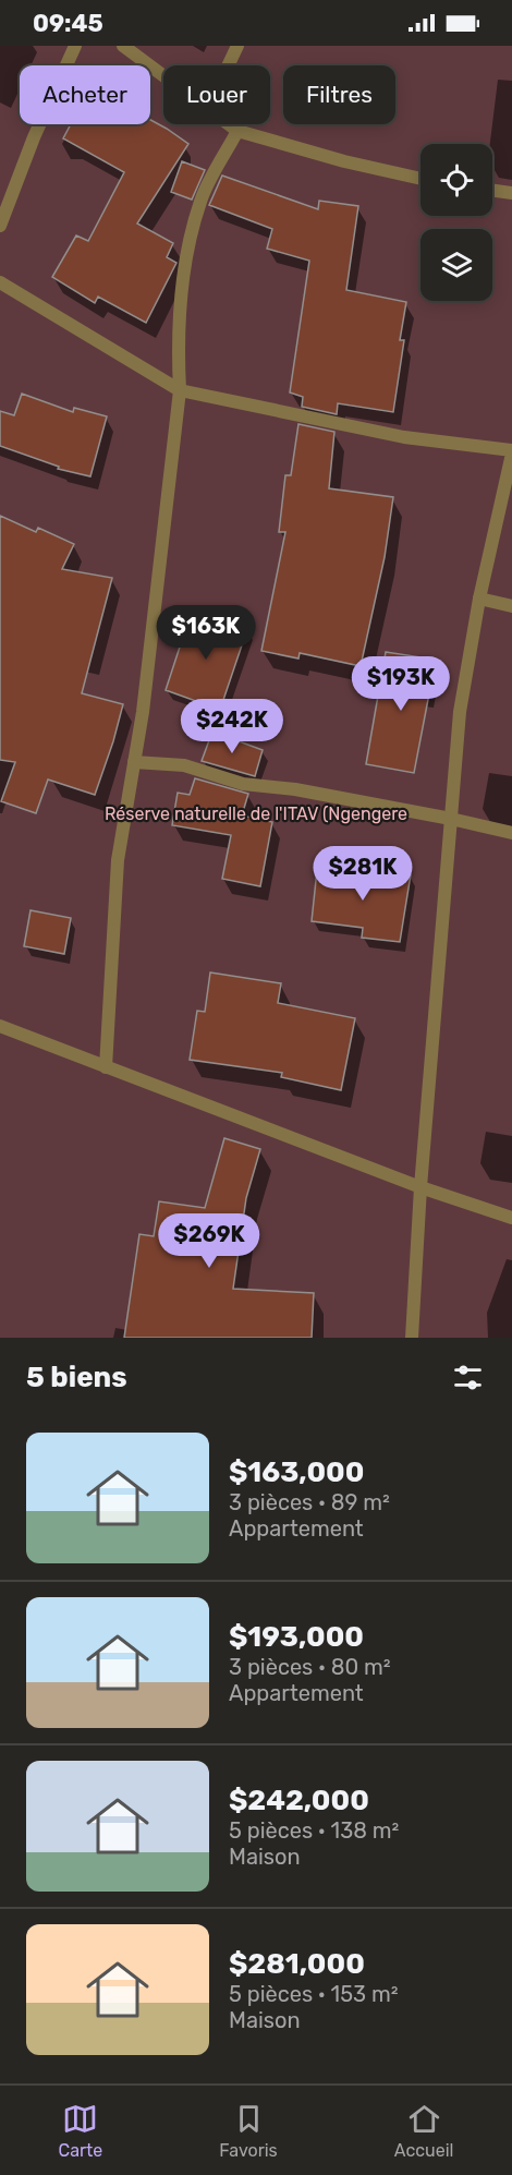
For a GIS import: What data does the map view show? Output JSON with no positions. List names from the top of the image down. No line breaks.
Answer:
{"parks":["Réserve naturelle de l'ITAV (Ngengere"],"page":{"status":"09:45","chip":["Acheter","Louer","Filtres"],"price":["$163K","$193K","$242K","$281K","$269K"],"heading":"5 biens","list":[{"name":"$163,000","note":"3 pièces · 89 m² · Appartement"},{"name":"$193,000","note":"3 pièces · 80 m² · Appartement"},{"name":"$242,000","note":"5 pièces · 138 m² · Maison"},{"name":"$281,000","note":"5 pièces · 153 m² · Maison"}],"tabs":["Carte","Favoris","Accueil"]}}
